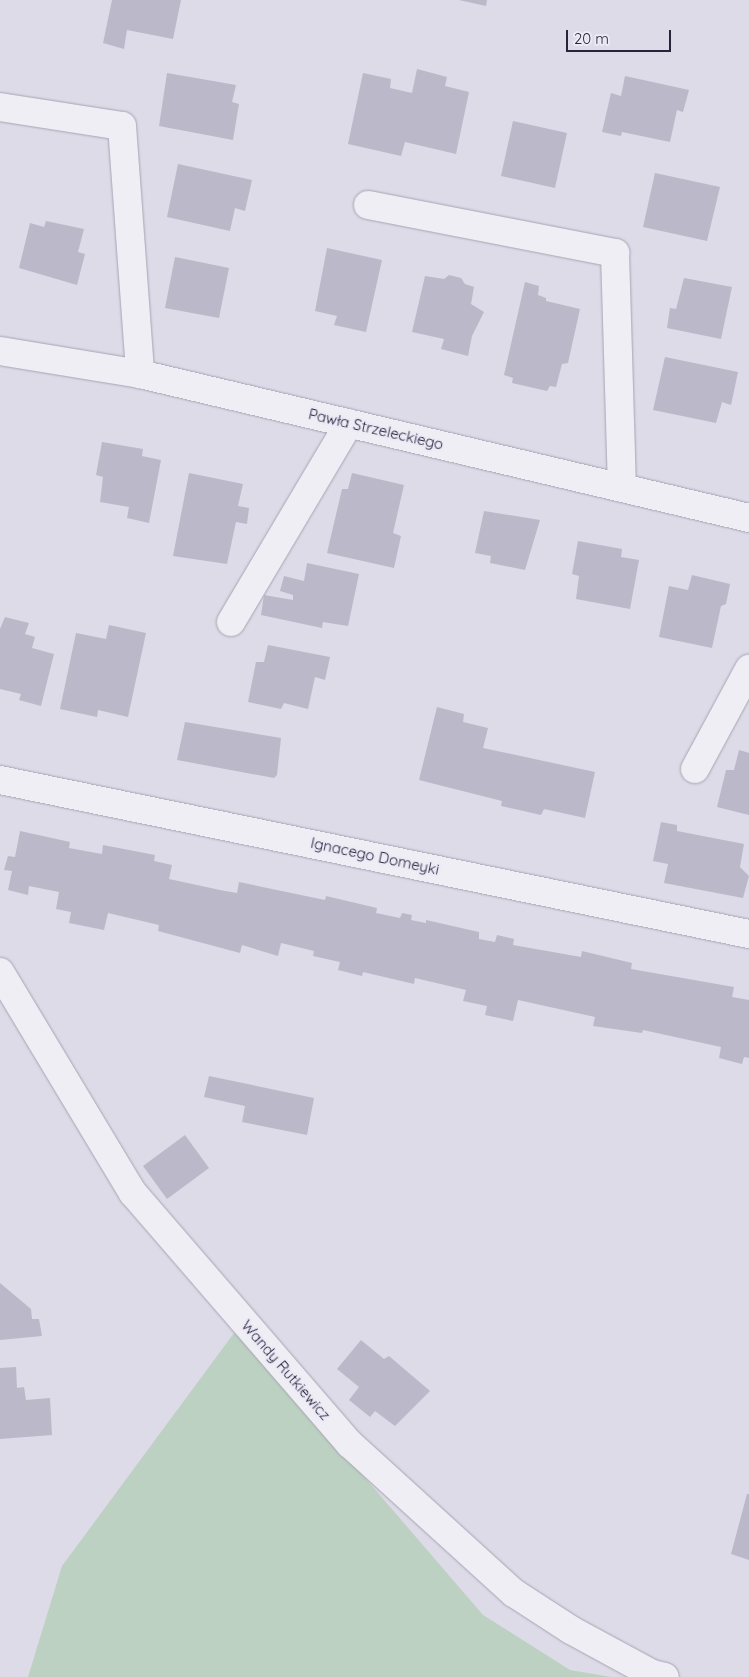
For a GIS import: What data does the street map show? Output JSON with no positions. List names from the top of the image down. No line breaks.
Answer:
{"streets":{"street":["Pawła Strzeleckiego","Ignacego Domeyki","Wandy Rutkiewicz"]},"scale_bar":"20 m"}
